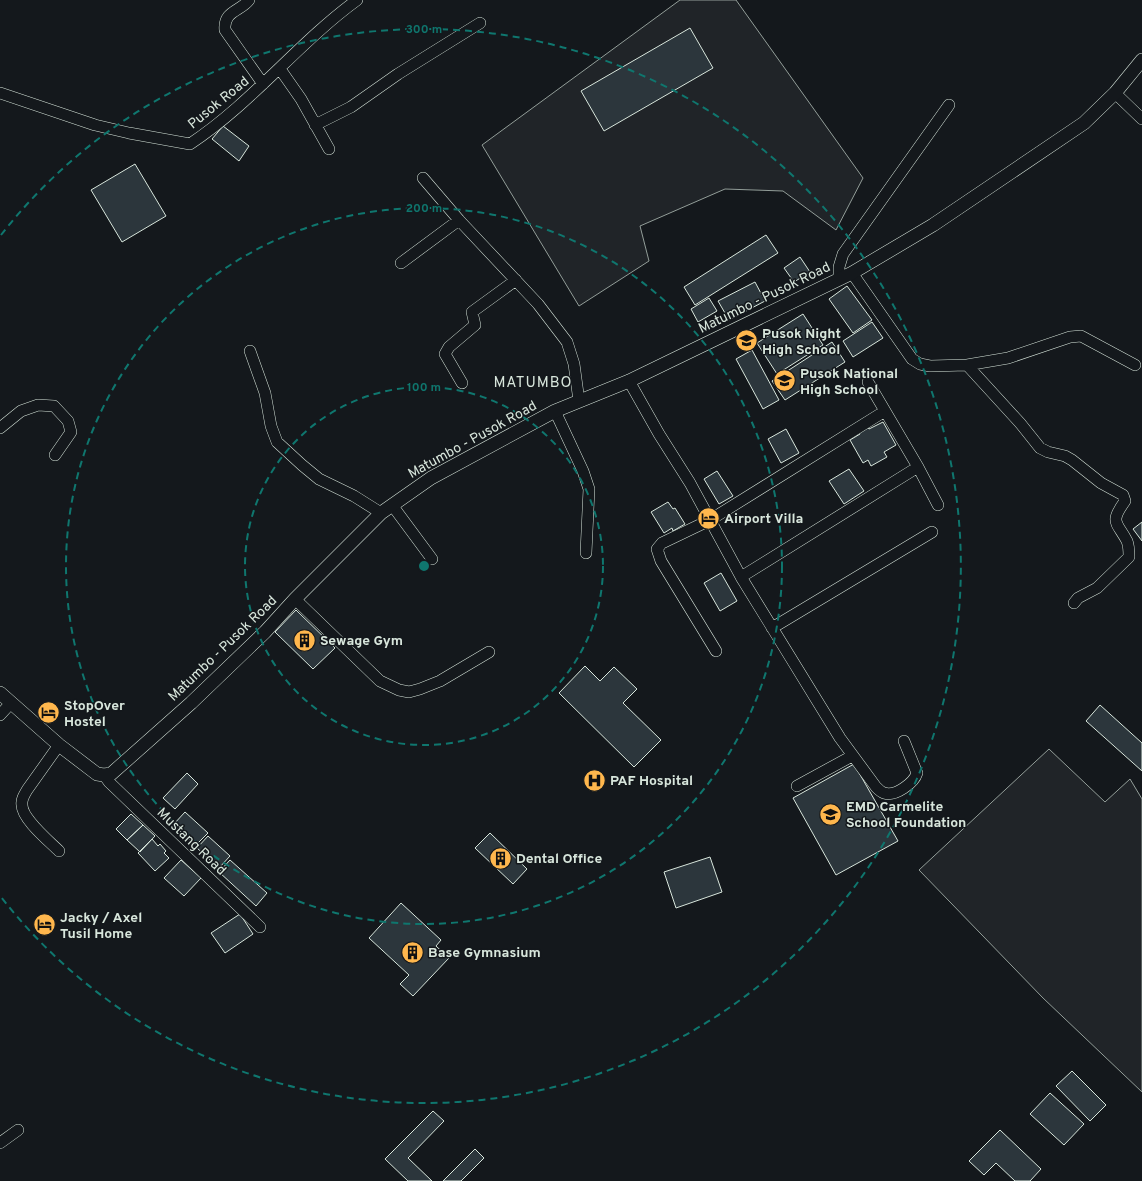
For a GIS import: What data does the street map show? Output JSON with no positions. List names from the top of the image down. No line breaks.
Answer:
{"streets":{"street":["Pusok Road","Matumbo - Pusok Road","Mustang Road"]},"crossings":[["Matumbo - Pusok Road","Mustang Road"]],"districts":["MATUMBO"],"places":{"school or university":["Pusok Night High School","Pusok National High School","EMD Carmelite School Foundation"],"hotel":["Airport Villa","StopOver Hostel","Jacky / Axel Tusil Home"],"building":["Sewage Gym","Dental Office","Base Gymnasium"],"hospital":["PAF Hospital"]},"rings":["300 m","200 m","100 m"]}
